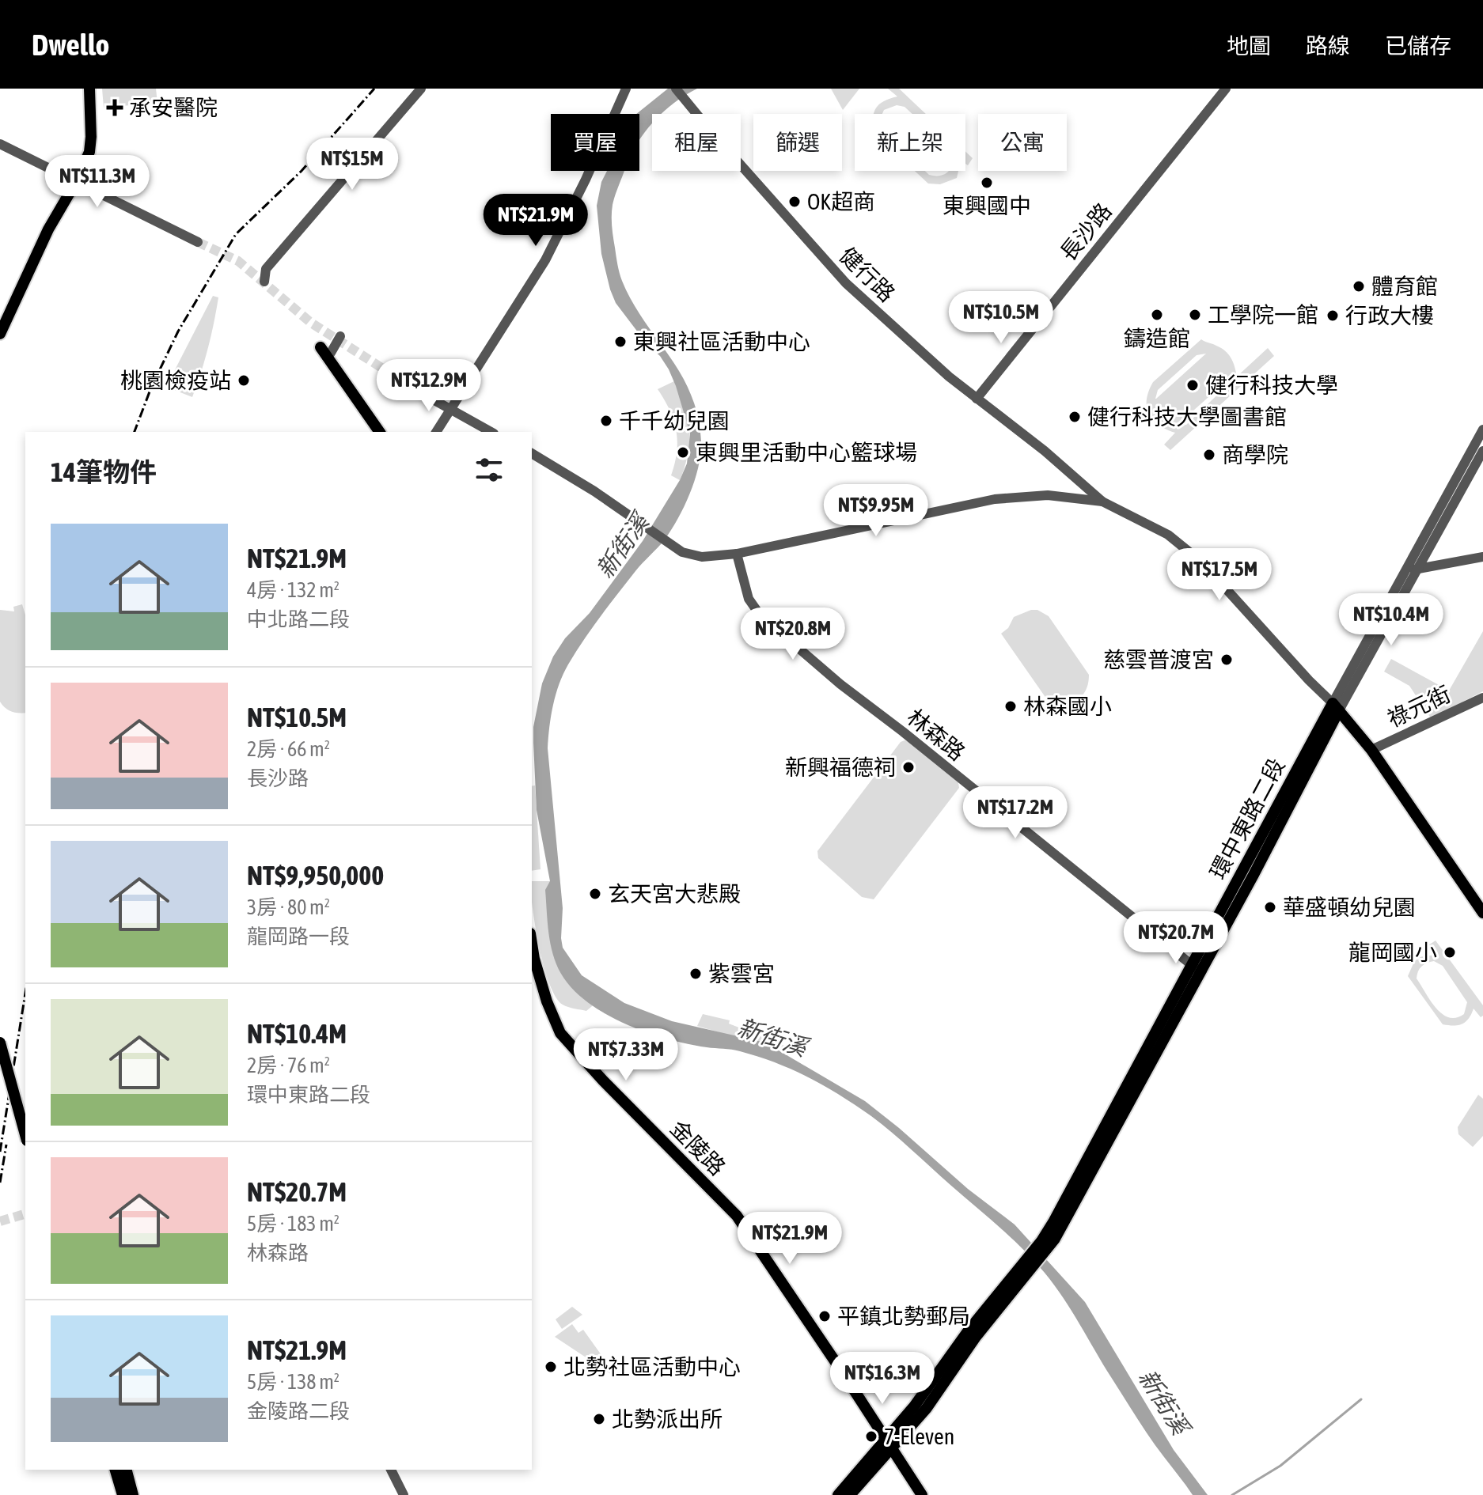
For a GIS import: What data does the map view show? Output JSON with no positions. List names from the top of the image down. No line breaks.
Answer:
{"streets":{"main road":["環中東路二段","金陵路"],"street":["長沙路","健行路","祿元街","林森路"]},"crossings":[["長沙路","健行路"],["林森路","環中東路二段"],["環中東路二段","金陵路"]],"water":["新街溪"],"places":{"health":["承安醫院"],"other":["東興國中","OK超商","體育館","鑄造館","工學院一館","行政大樓","東興社區活動中心","桃園檢疫站","健行科技大學","健行科技大學圖書館","千千幼兒園","東興里活動中心籃球場","商學院","慈雲普渡宮","林森國小","新興福德祠","玄天宮大悲殿","華盛頓幼兒園","龍岡國小","紫雲宮","平鎮北勢郵局","北勢社區活動中心","北勢派出所","7-Eleven"]},"page":{"header":"Dwello","nav":["地圖","路線","已儲存"],"chip":["買屋","租屋","篩選","新上架","公寓"],"price":["NT$15M","NT$11.3M","NT$21.9M","NT$10.5M","NT$12.9M","NT$9.95M","NT$17.5M","NT$10.4M","NT$20.8M","NT$17.2M","NT$20.7M","NT$7.33M","NT$21.9M","NT$16.3M"],"heading":"14筆物件","list":[{"name":"NT$21.9M","note":"4房 · 132 m² · 中北路二段"},{"name":"NT$10.5M","note":"2房 · 66 m² · 長沙路"},{"name":"NT$9,950,000","note":"3房 · 80 m² · 龍岡路一段"},{"name":"NT$10.4M","note":"2房 · 76 m² · 環中東路二段"},{"name":"NT$20.7M","note":"5房 · 183 m² · 林森路"},{"name":"NT$21.9M","note":"5房 · 138 m² · 金陵路二段"}]}}
